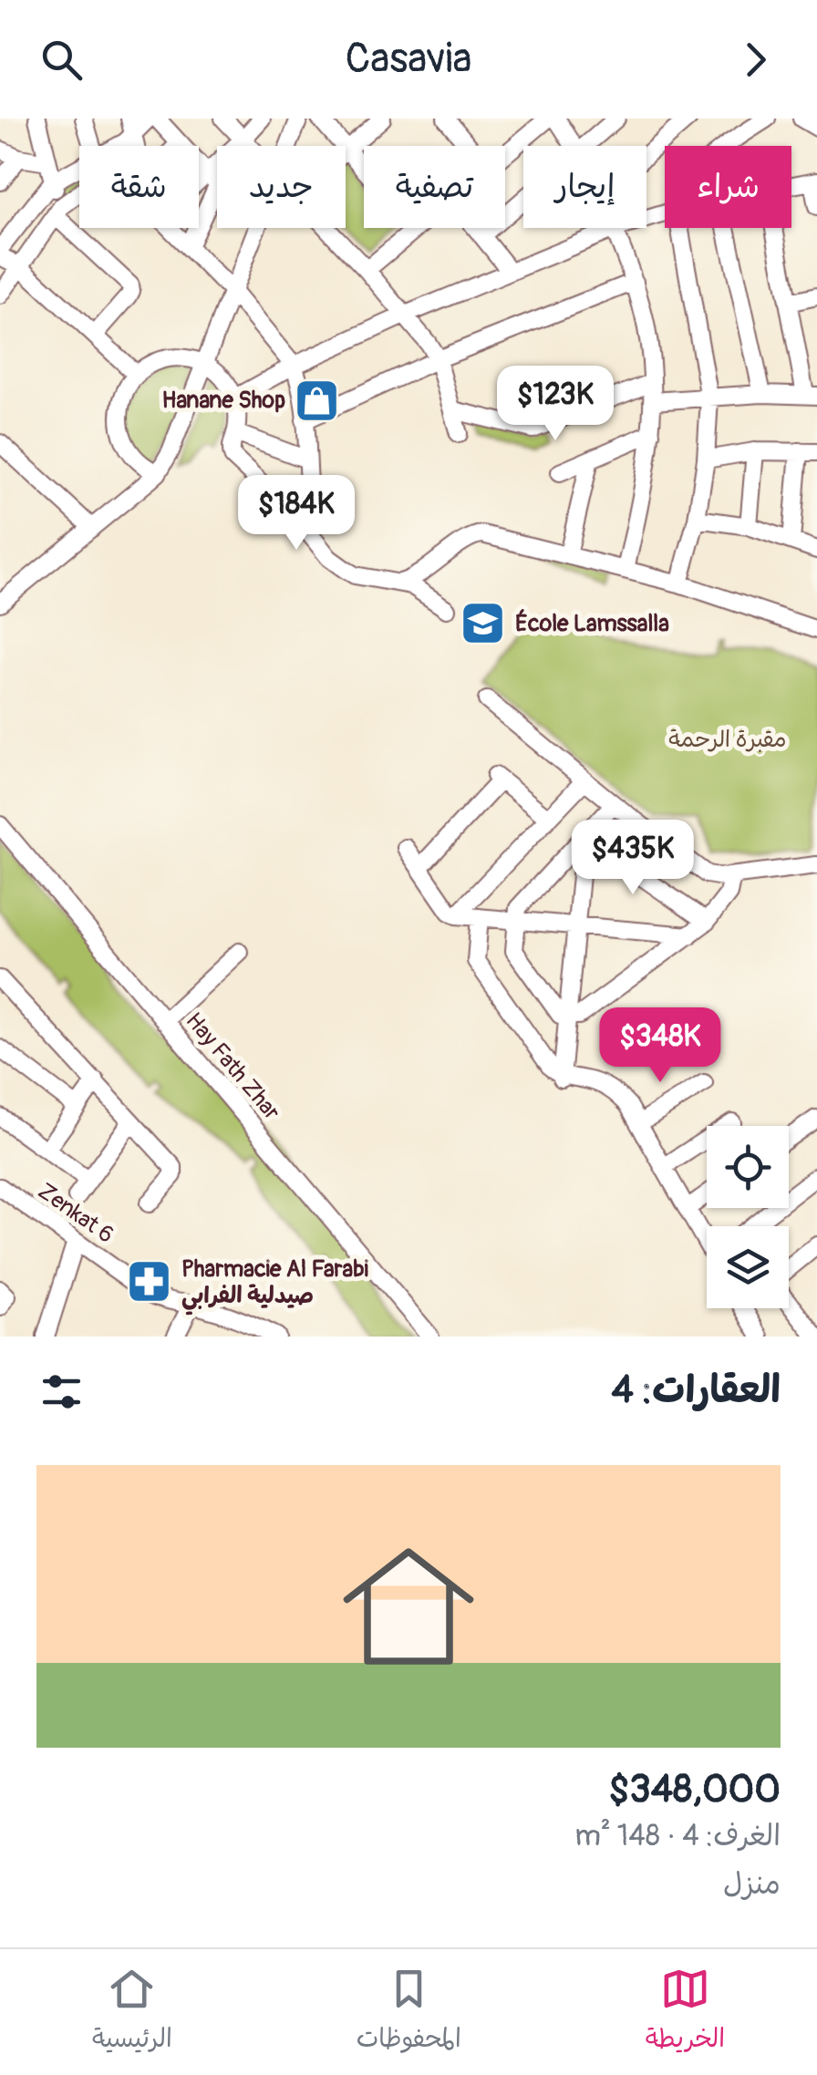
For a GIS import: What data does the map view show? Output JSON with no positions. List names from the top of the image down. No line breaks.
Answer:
{"streets":{"street":["Hay Fath Zhar","Zenkat 6"]},"parks":["مقبرة الرحمة"],"places":{"shop":["Hanane Shop"],"school or university":["École Lamssalla"],"pharmacy":["Pharmacie Al Farabi صيدلية الفرابي"]},"page":{"header":"Casavia","chip":["شراء","إيجار","تصفية","جديد","شقة"],"price":["$123K","$184K","$435K","$348K"],"heading":"العقارات: 4","list":[{"name":"$348,000","note":"الغرف: 4 · 148 m² · منزل"}],"tabs":["الخريطة","المحفوظات","الرئيسية"]}}
